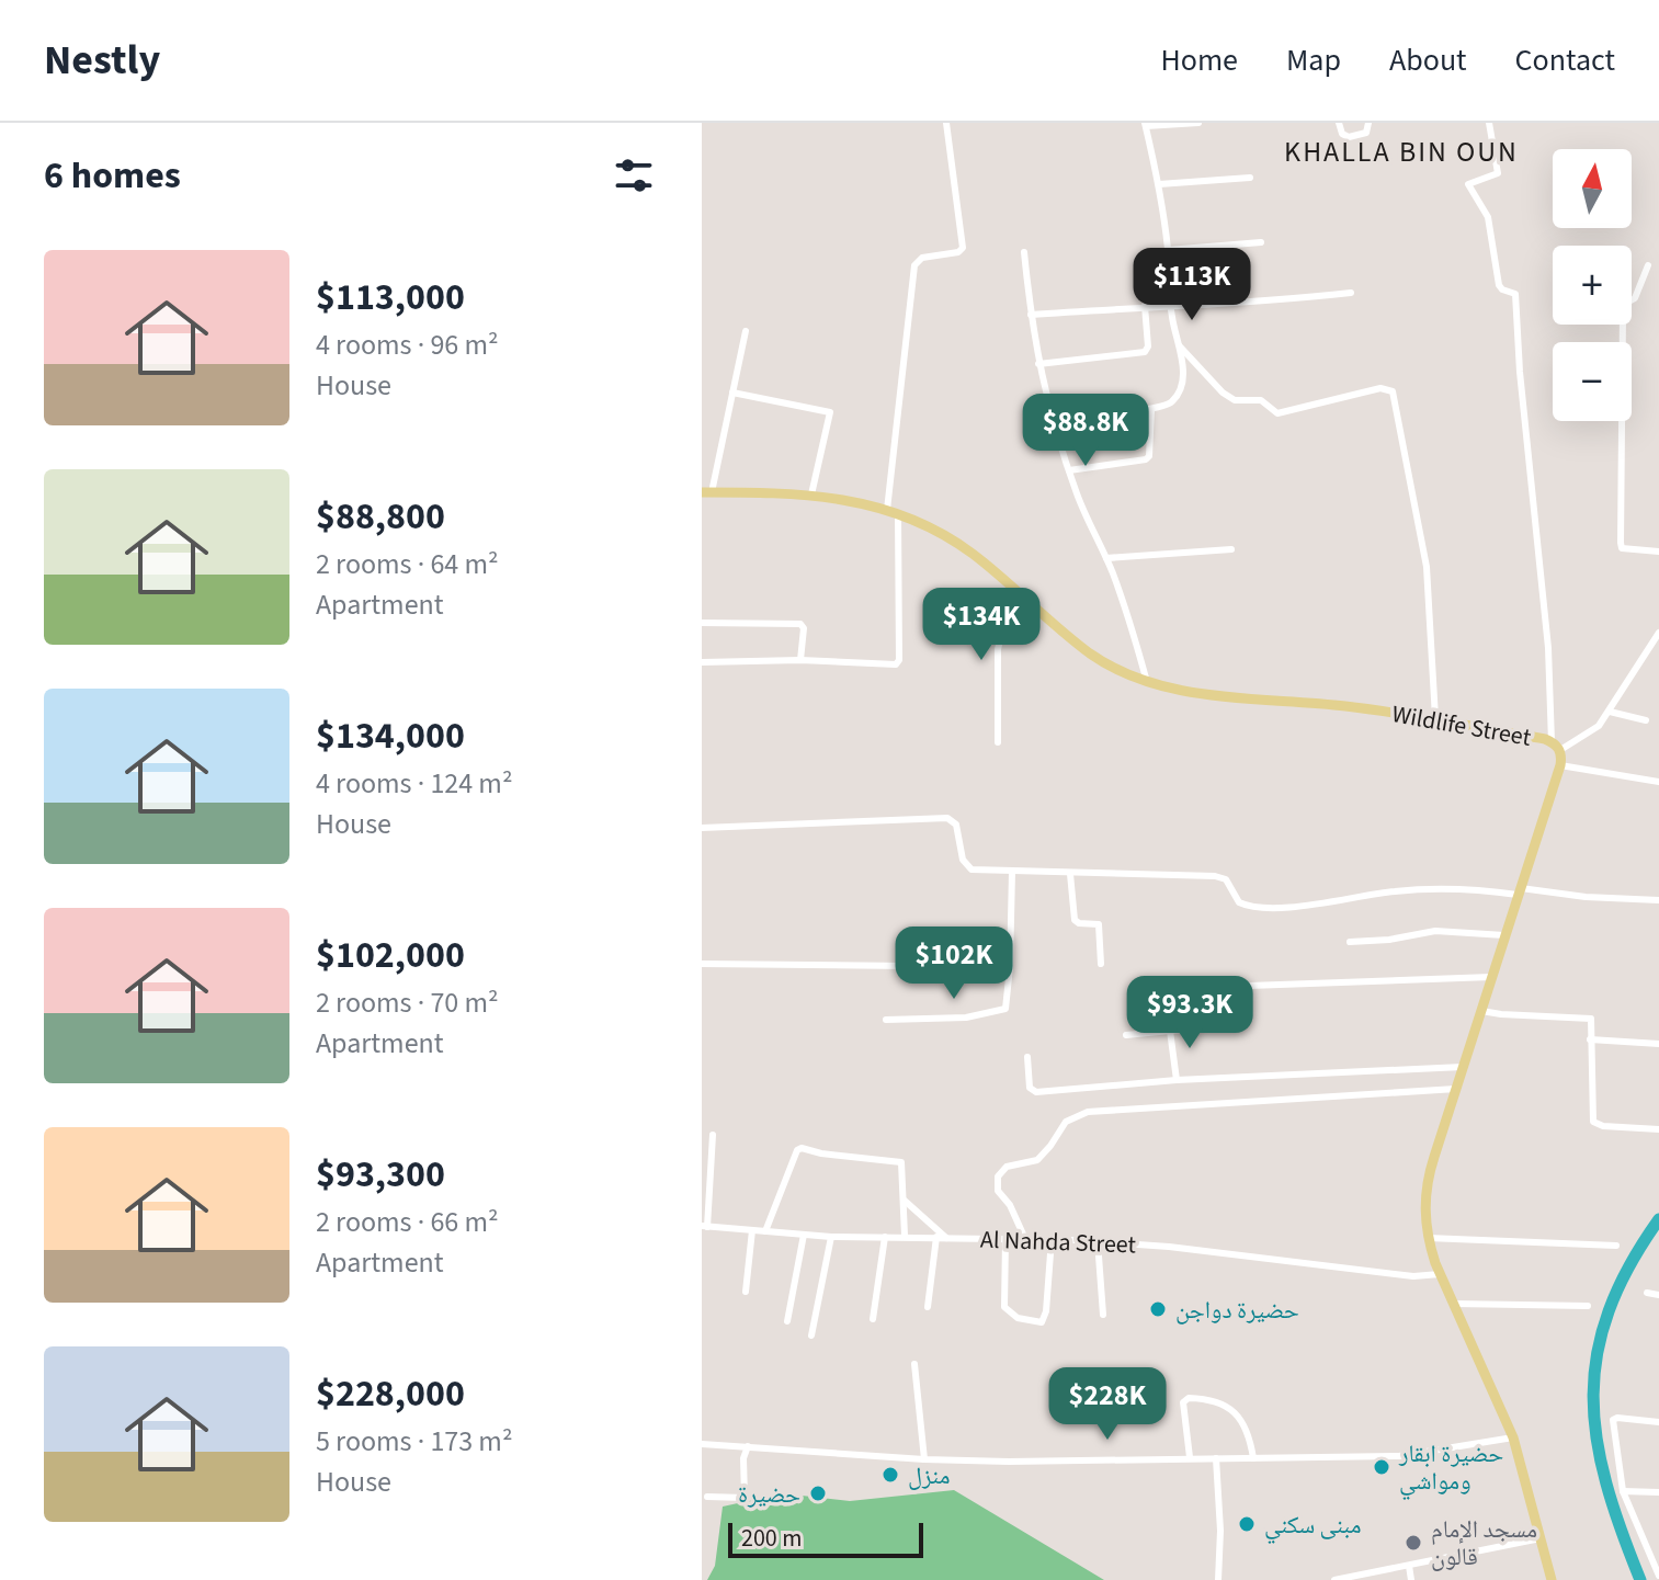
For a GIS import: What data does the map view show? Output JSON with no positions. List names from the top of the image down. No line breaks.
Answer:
{"streets":{"main road":["Wildlife Street"],"street":["Al Nahda Street"]},"crossings":[["Wildlife Street","Al Nahda Street"]],"districts":["KHALLA BIN OUN"],"places":["حضيرة دواجن","حضيرة ابقار ومواشي","منزل","حضيرة","مبنى سكني","مسجد الإمام قالون"],"scale_bar":"200 m","north":"top","page":{"header":"Nestly","nav":["Home","Map","About","Contact"],"heading":"6 homes","map_buttons":["+","−"],"list":[{"name":"$113,000","note":"4 rooms · 96 m² · House"},{"name":"$88,800","note":"2 rooms · 64 m² · Apartment"},{"name":"$134,000","note":"4 rooms · 124 m² · House"},{"name":"$102,000","note":"2 rooms · 70 m² · Apartment"},{"name":"$93,300","note":"2 rooms · 66 m² · Apartment"},{"name":"$228,000","note":"5 rooms · 173 m² · House"}],"price":["$113K","$88.8K","$134K","$102K","$93.3K","$228K"],"scale":"200 m"}}
